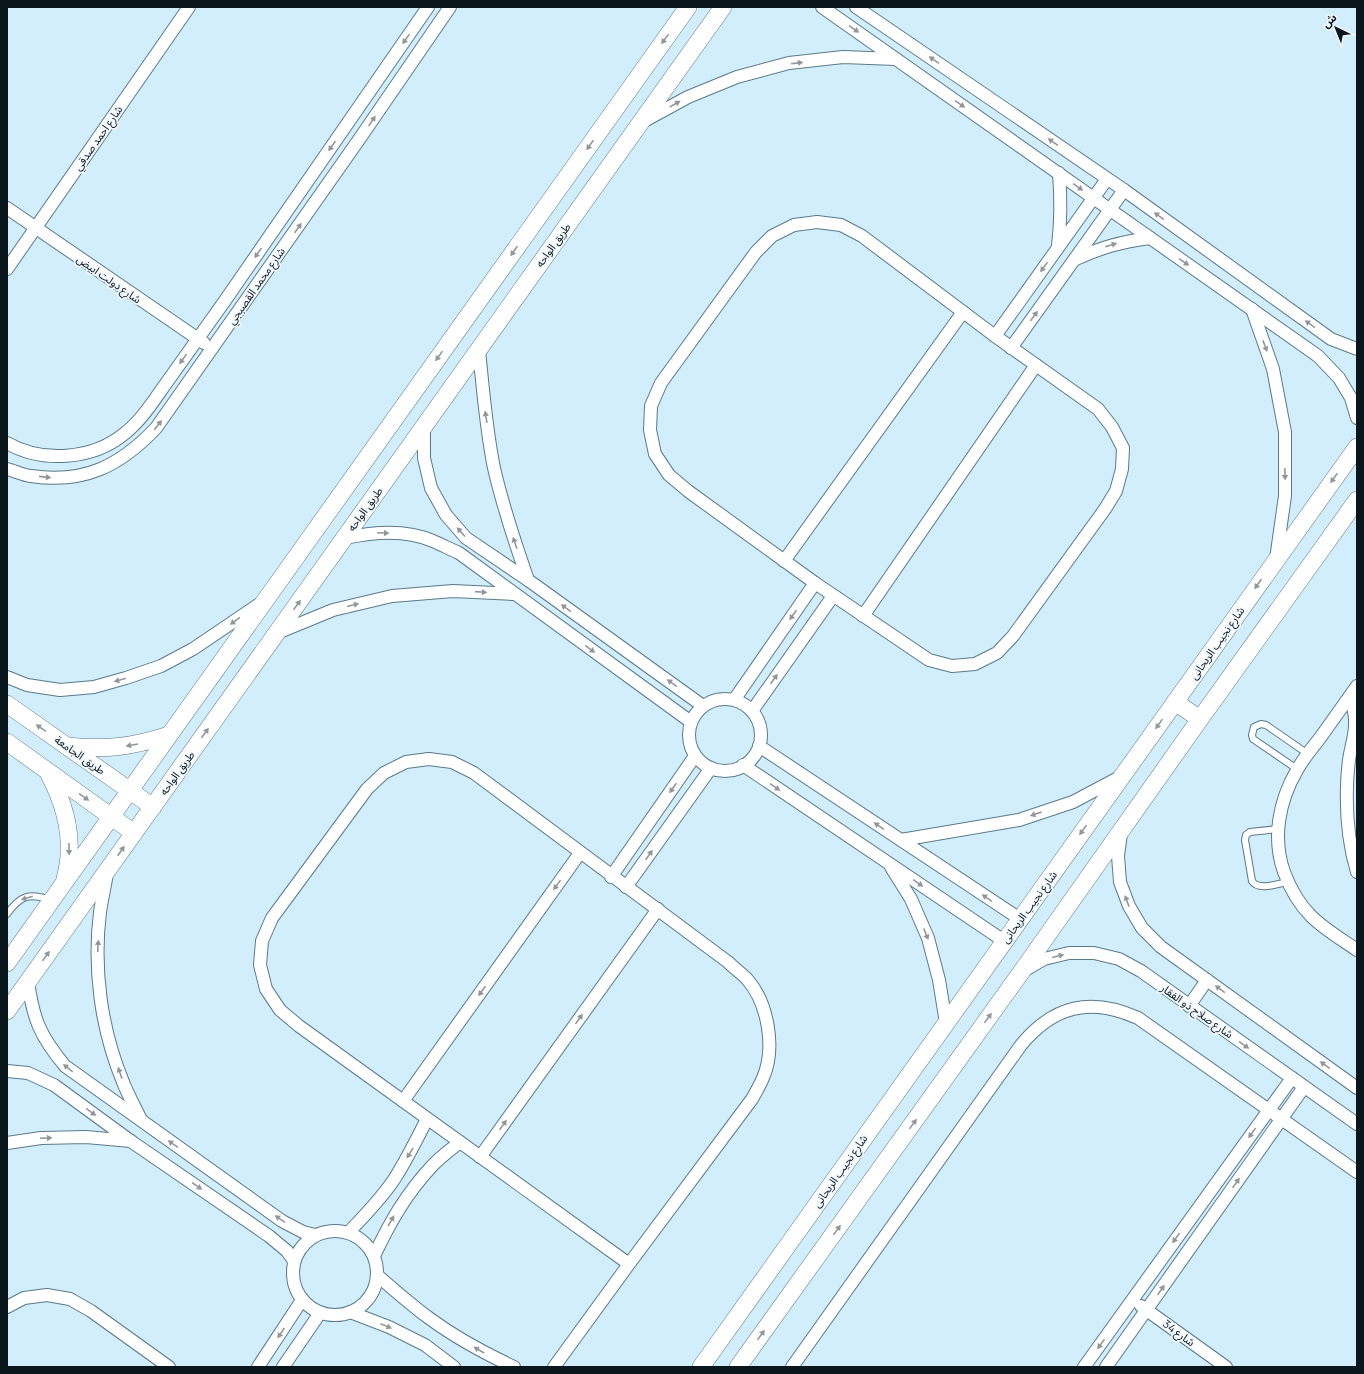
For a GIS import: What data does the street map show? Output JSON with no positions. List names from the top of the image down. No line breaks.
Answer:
{"streets":{"street":["شارع احمد صدقي","طريق الواحه","شارع دولت ابيض","شارع محمد القصبجي","شارع نجيب الريحانى","طريق الجامعة","شارع صلاح ذو الفقار","شارع 34"]},"crossings":[["شارع احمد صدقي","شارع دولت ابيض"],["طريق الواحه","طريق الجامعة"],["شارع دولت ابيض","شارع محمد القصبجي"]],"north":"top left"}
